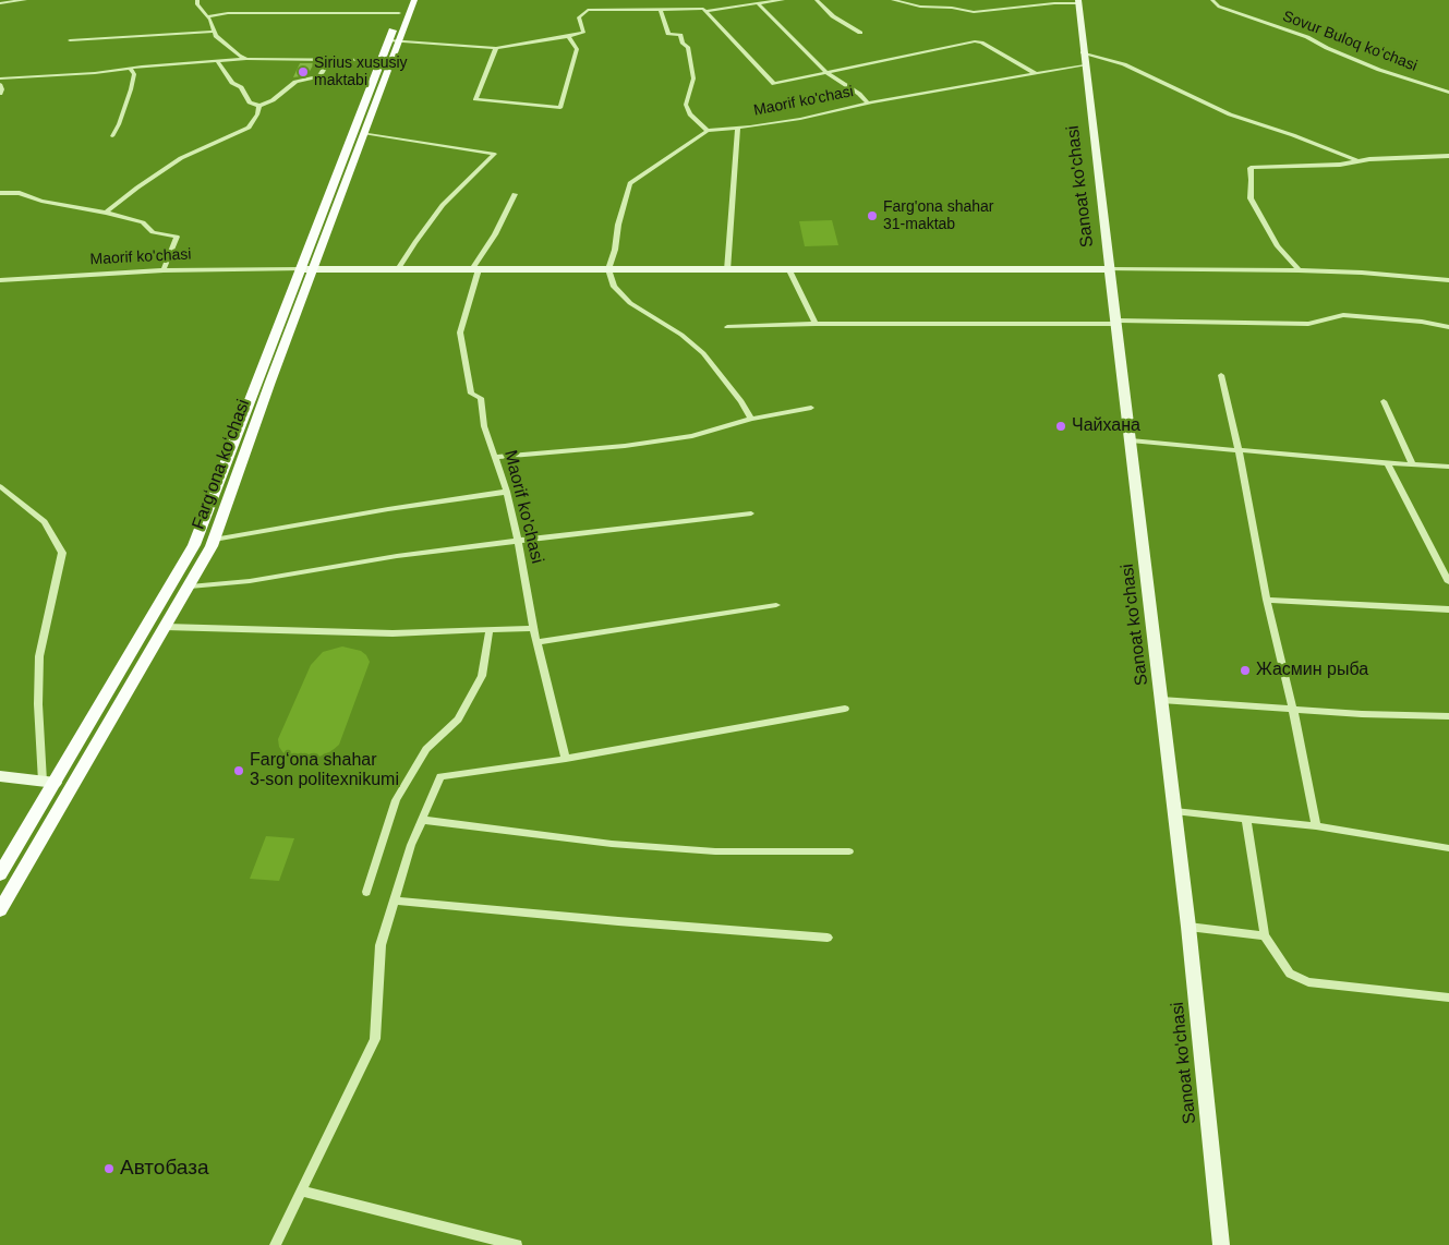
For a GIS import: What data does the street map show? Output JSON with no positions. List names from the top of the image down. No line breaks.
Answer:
{"streets":{"main road":["Maorif ko'chasi","Sanoat ko'chasi","Fargʻona koʻchasi"],"street":["Sovur Buloq koʻchasi"]},"crossings":[["Maorif ko'chasi","Sanoat ko'chasi"],["Maorif ko'chasi","Fargʻona koʻchasi"]],"places":["Sirius xususiy maktabi","Farg'ona shahar 31-maktab","Чайхана","Жасмин рыба","Farg‘ona shahar 3-son politexnikumi","Автобаза"]}
